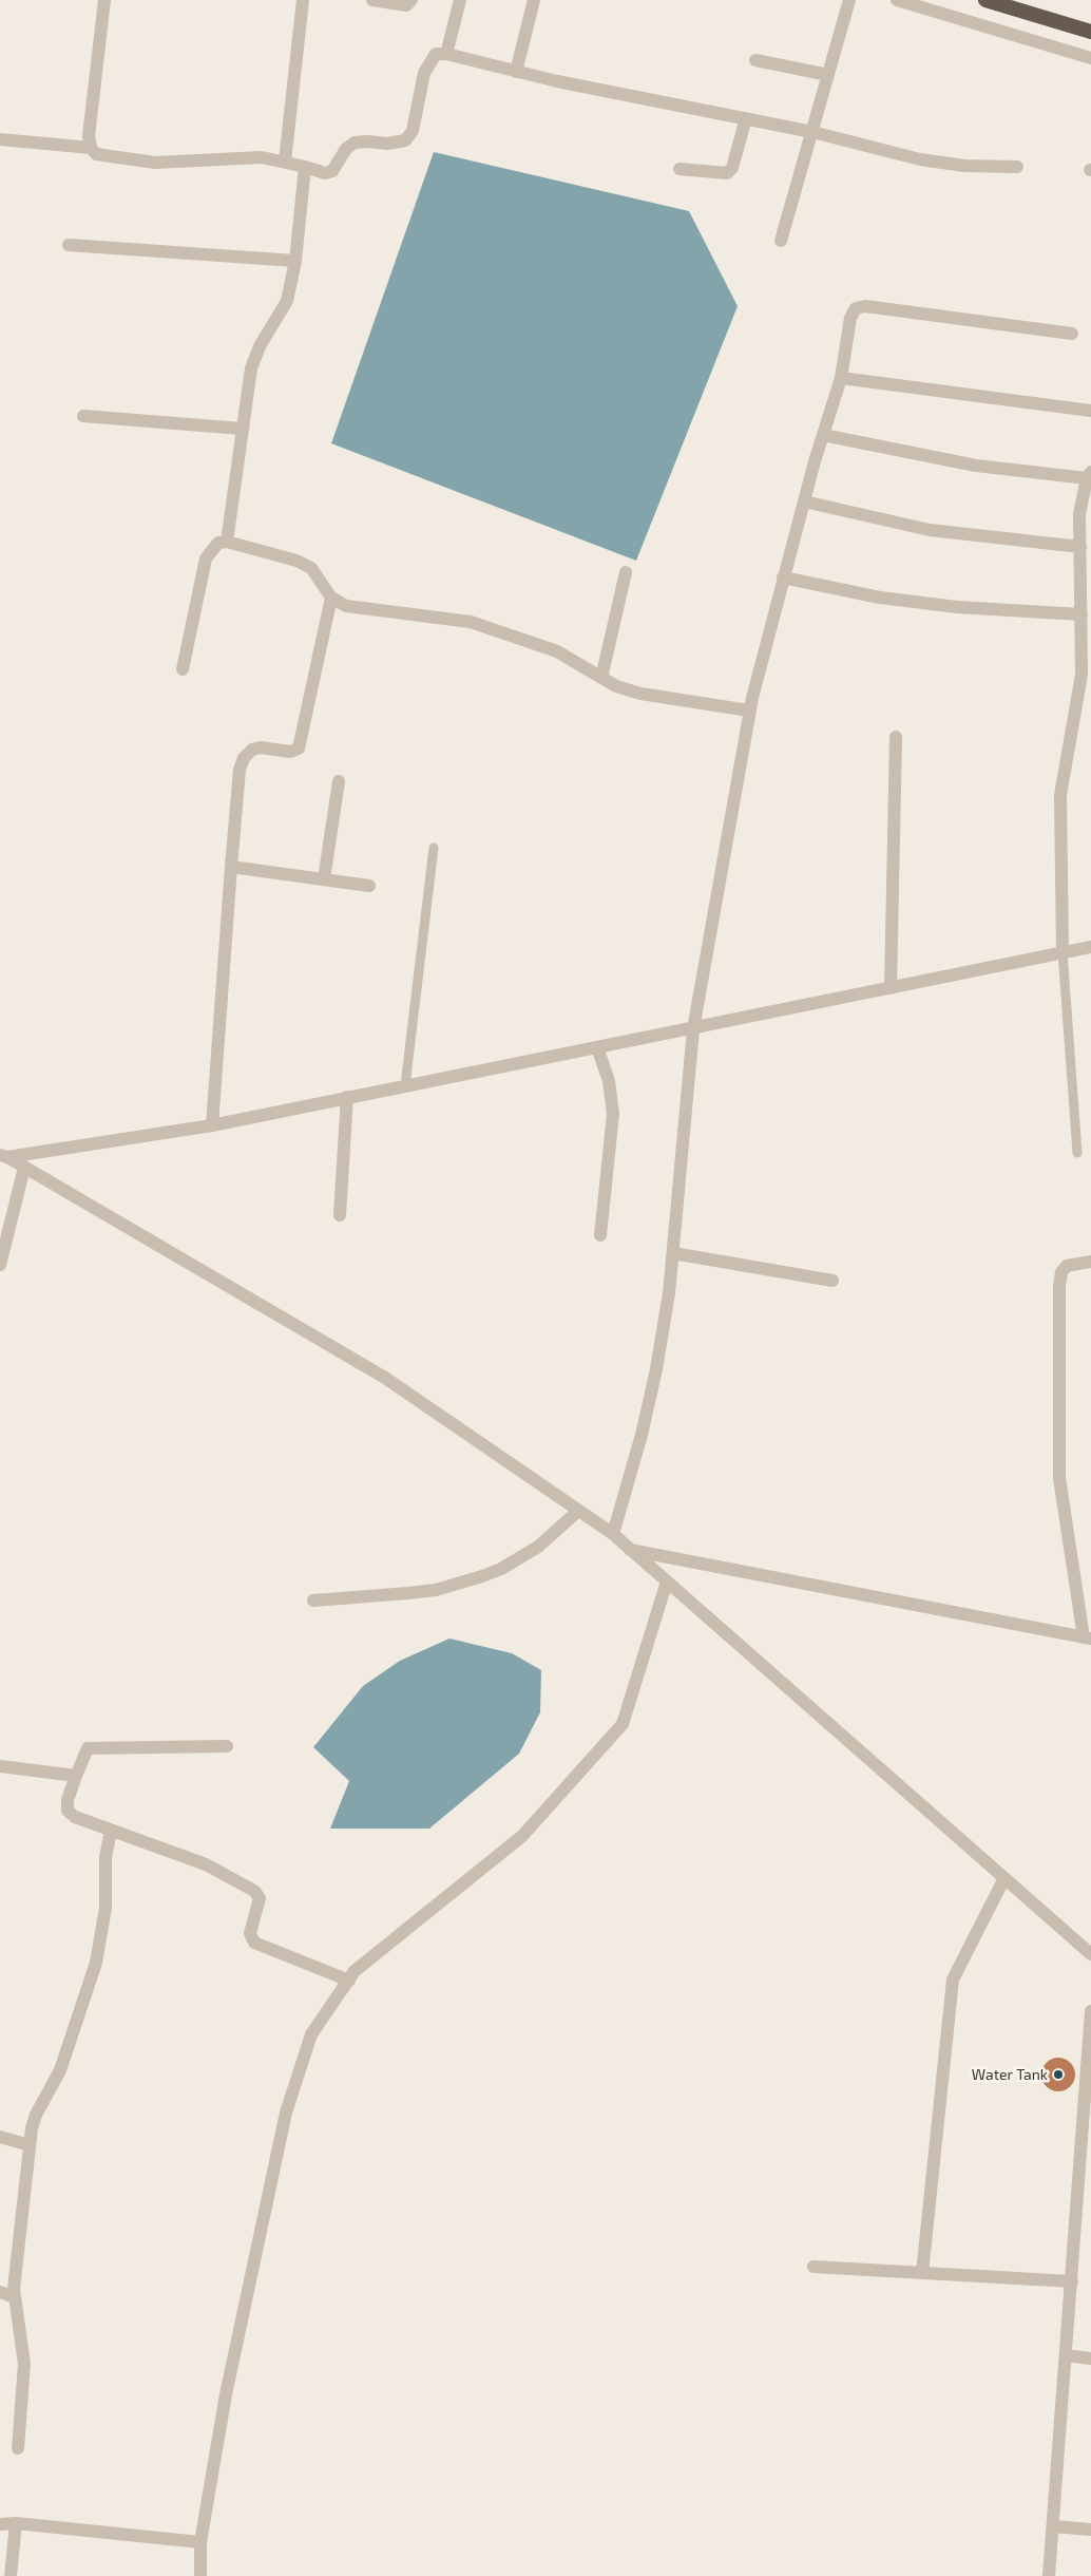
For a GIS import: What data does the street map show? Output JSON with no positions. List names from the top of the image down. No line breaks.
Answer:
{"places":["Water Tank"]}
